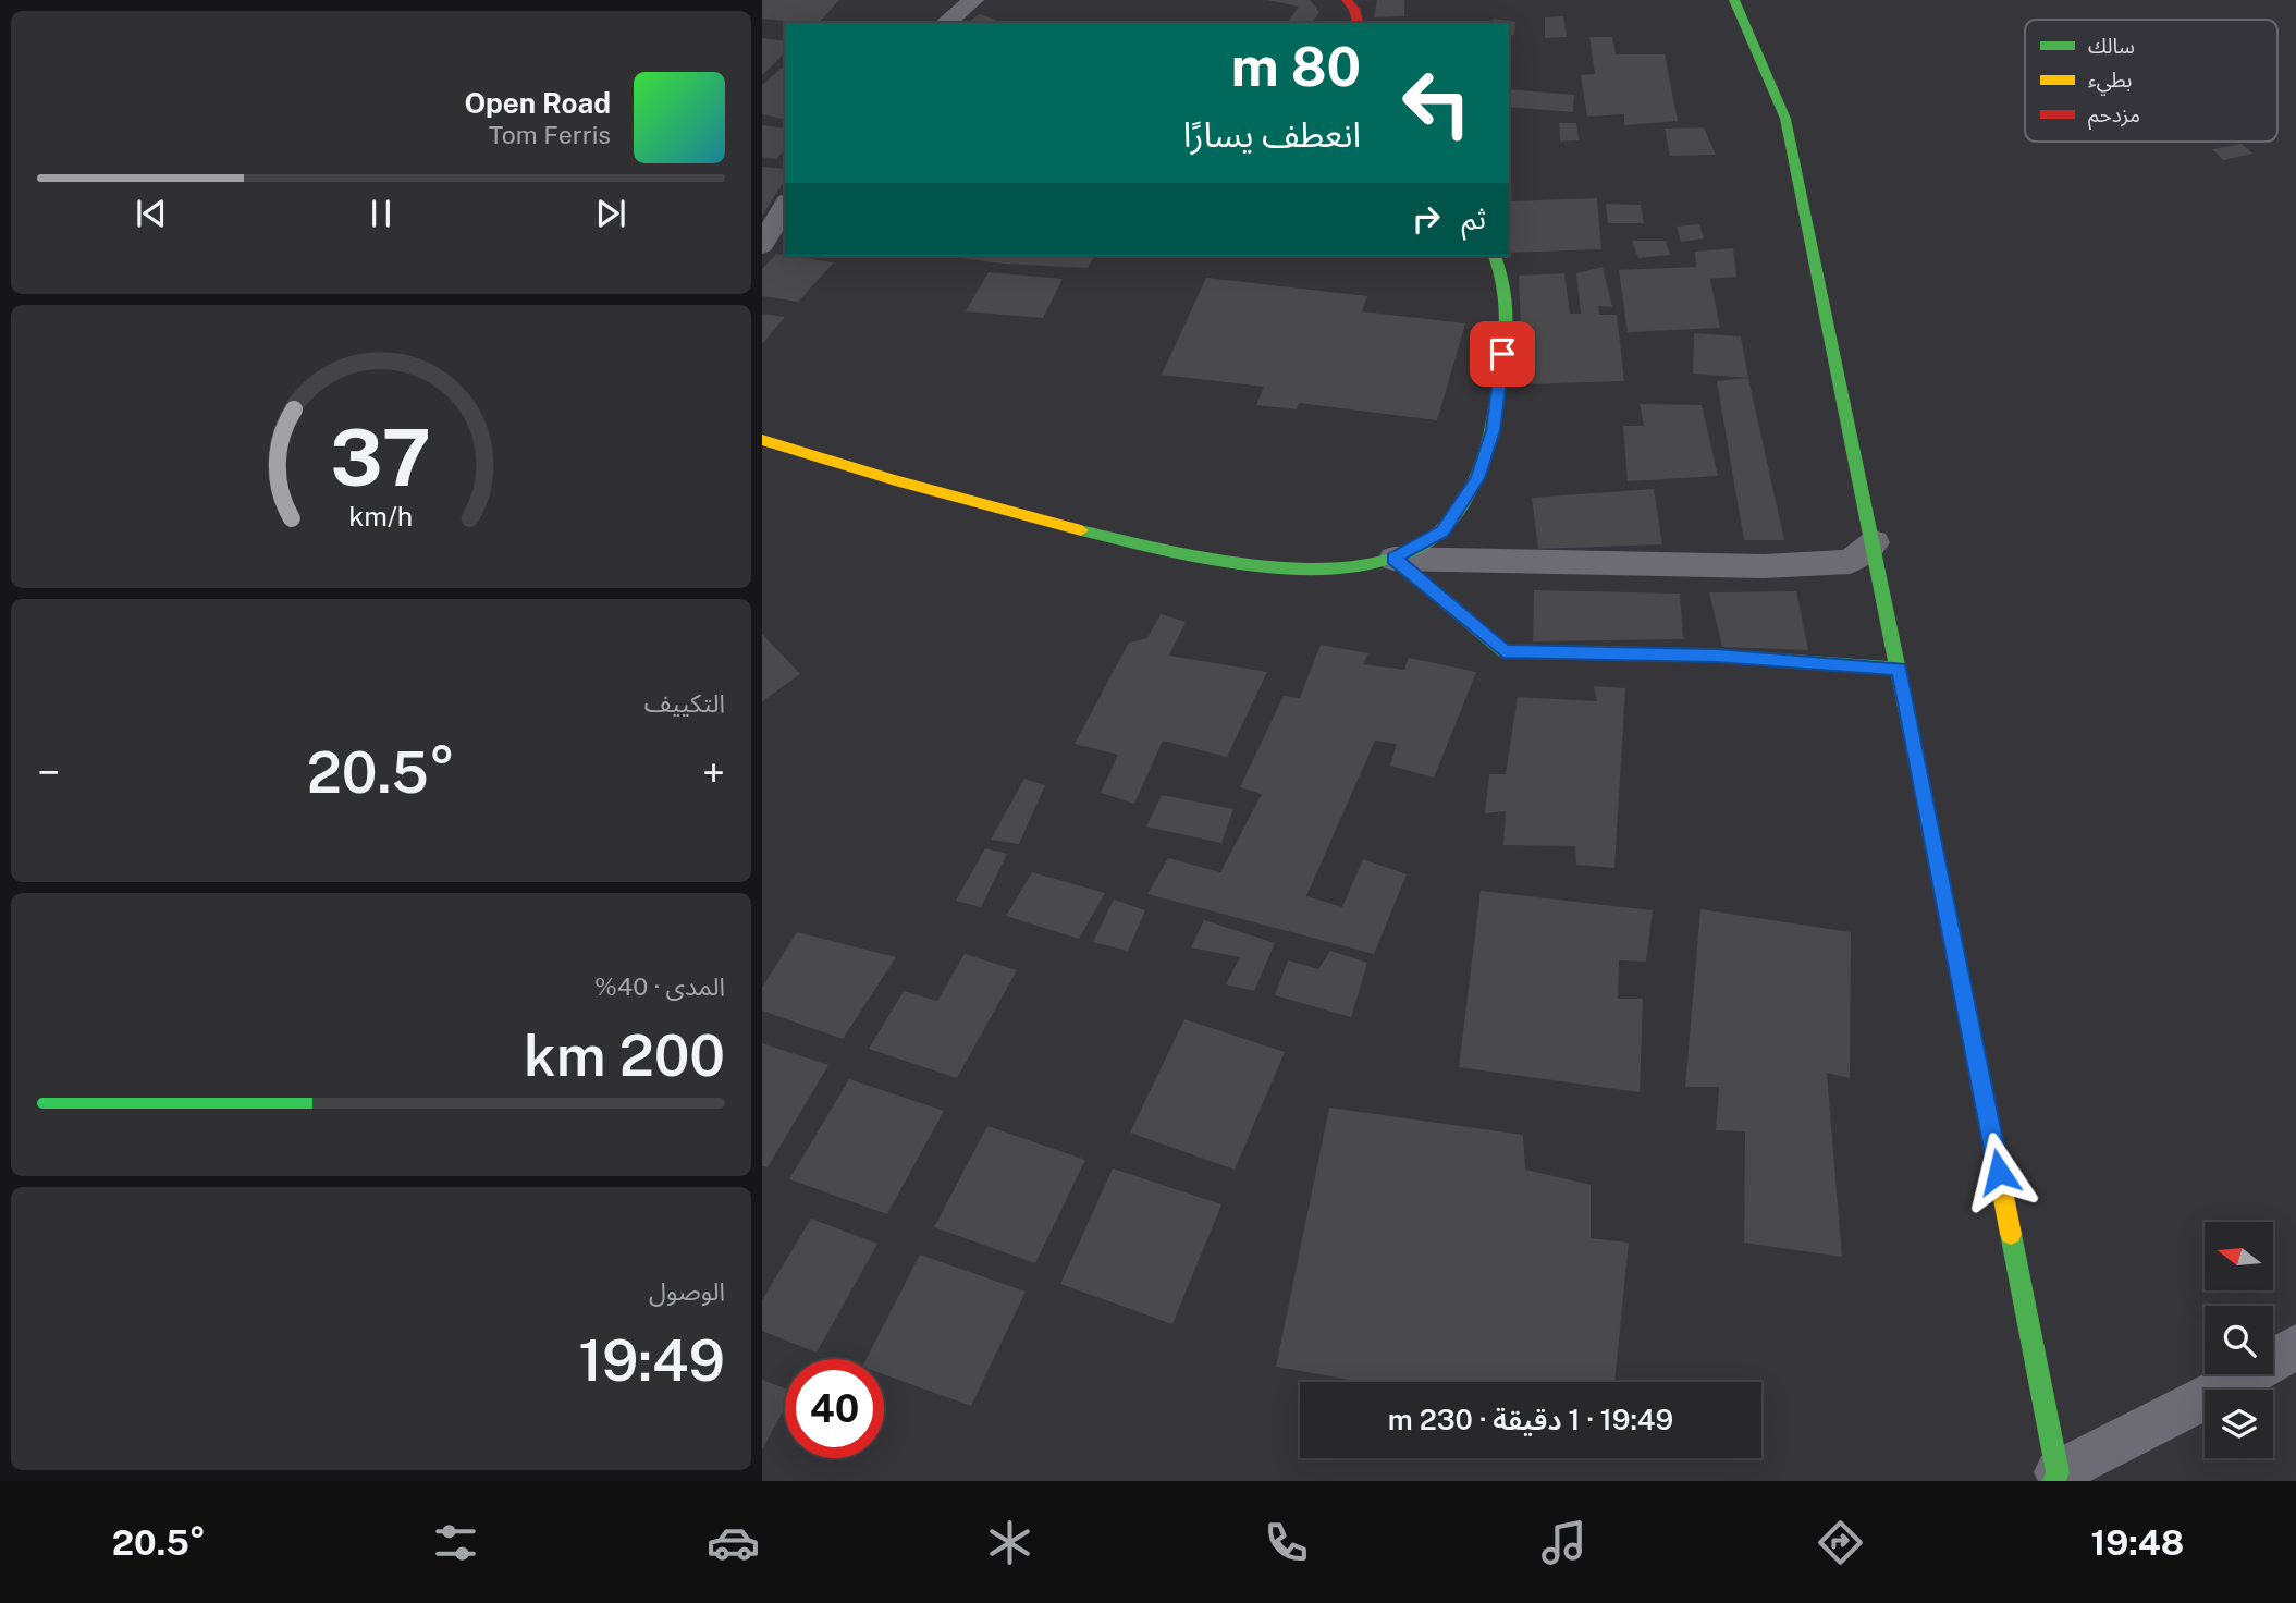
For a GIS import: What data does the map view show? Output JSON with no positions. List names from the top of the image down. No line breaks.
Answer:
{"legend":["سالك","بطيء","مزدحم"],"north":"left","page":{"turn":["80 m","انعطف يسارًا"],"song":["Open Road","Tom Ferris"],"then":"ثم","tile":["التكييف",["المدى · 40%","200 km"],["الوصول","19:49"]],"heat":["−","20.5°","+"],"limit":"40","trip":"19:49 · 1 دقيقة · 230 m","tabs":["19:48","20.5°"],"gauge":["37","km/h"]}}
